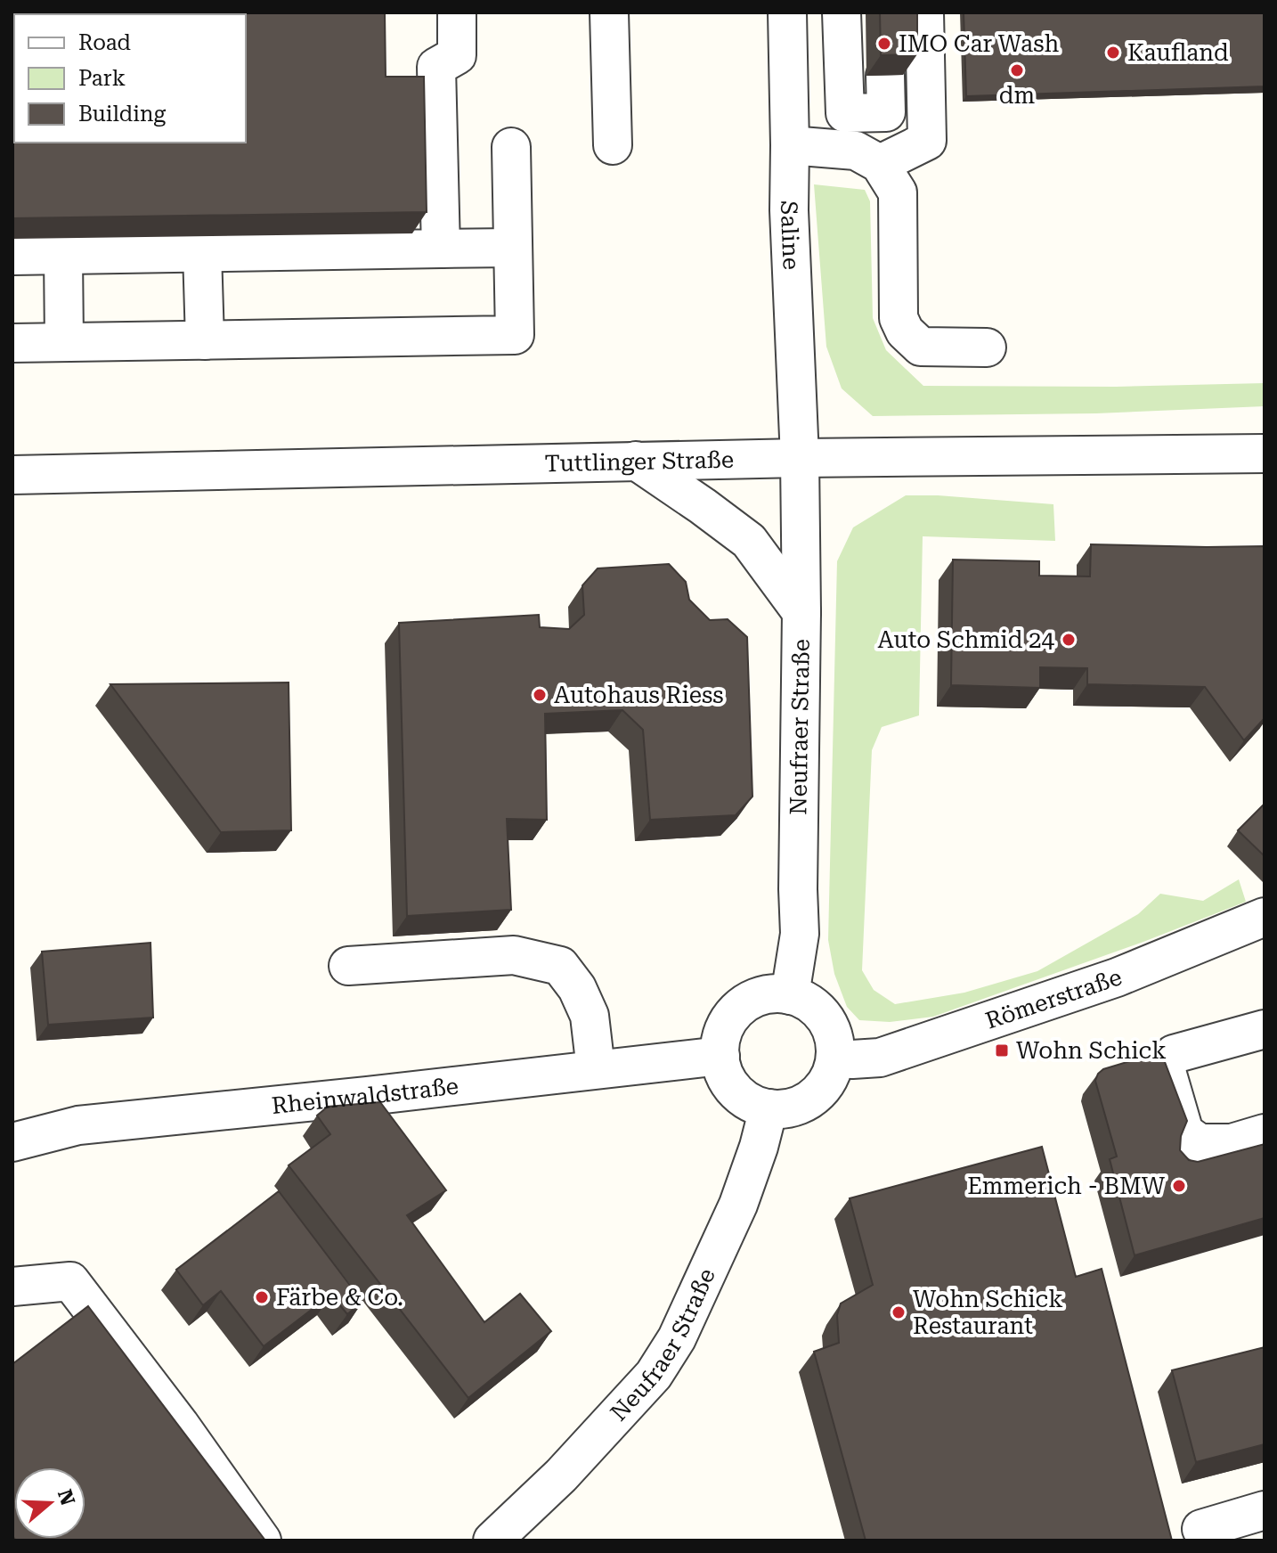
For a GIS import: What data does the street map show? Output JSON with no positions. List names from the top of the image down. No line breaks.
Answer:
{"streets":{"street":["Saline","Tuttlinger Straße","Neufraer Straße","Römerstraße","Rheinwaldstraße"]},"crossings":[["Saline","Tuttlinger Straße"],["Saline","Neufraer Straße"],["Tuttlinger Straße","Neufraer Straße"],["Neufraer Straße","Römerstraße"],["Neufraer Straße","Rheinwaldstraße"],["Römerstraße","Rheinwaldstraße"]],"places":{"other":["IMO Car Wash","Kaufland","dm","Auto Schmid 24","Autohaus Riess","Emmerich - BMW","Färbe & Co.","Wohn Schick Restaurant"],"transit":["Wohn Schick"]},"legend":["Road","Park","Building"],"north":"right"}
